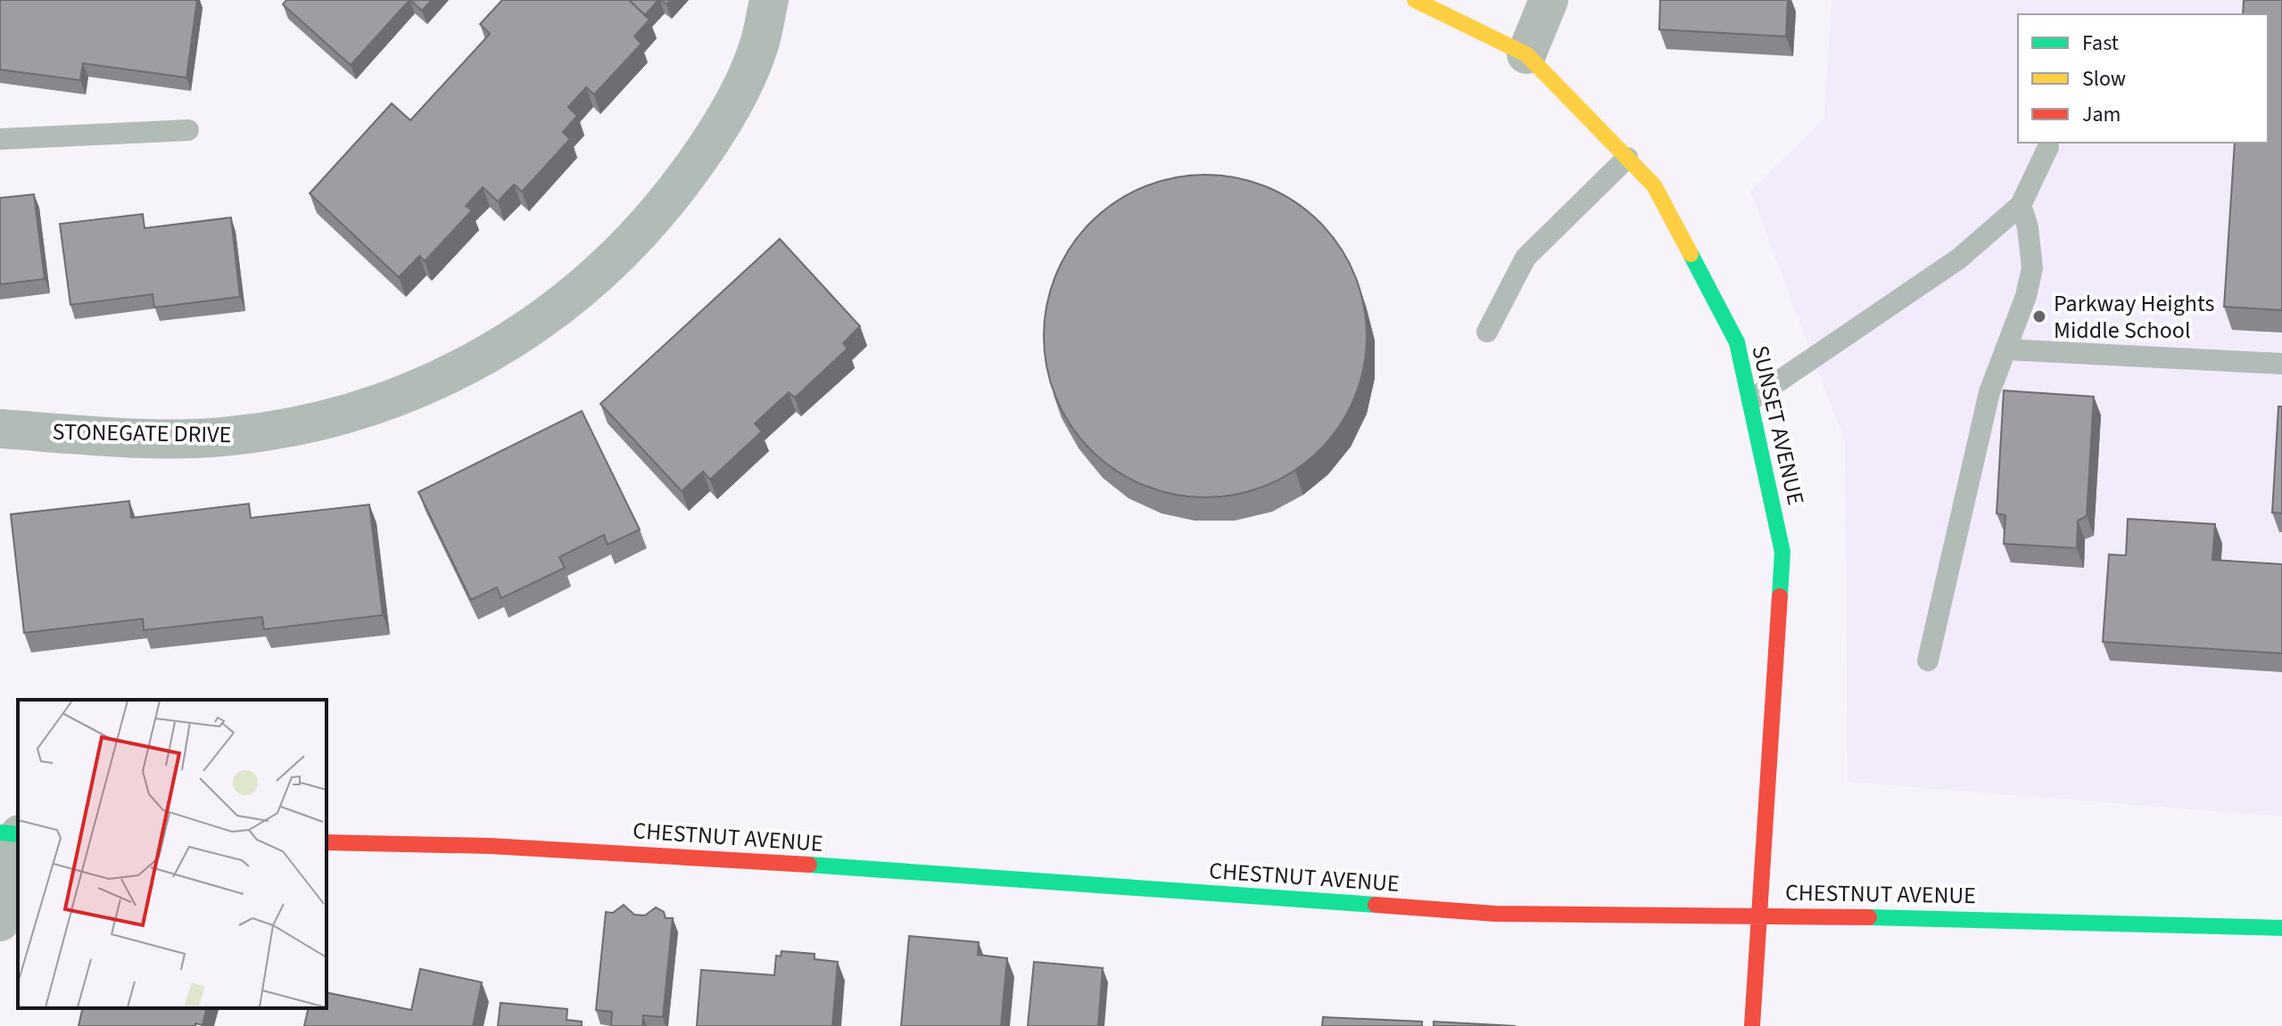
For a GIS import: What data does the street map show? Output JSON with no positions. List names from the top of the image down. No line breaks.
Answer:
{"streets":{"main road":["SUNSET AVENUE","CHESTNUT AVENUE"],"street":["STONEGATE DRIVE"]},"crossings":[["SUNSET AVENUE","CHESTNUT AVENUE"]],"places":["Parkway Heights Middle School"],"legend":["Fast","Slow","Jam"]}
